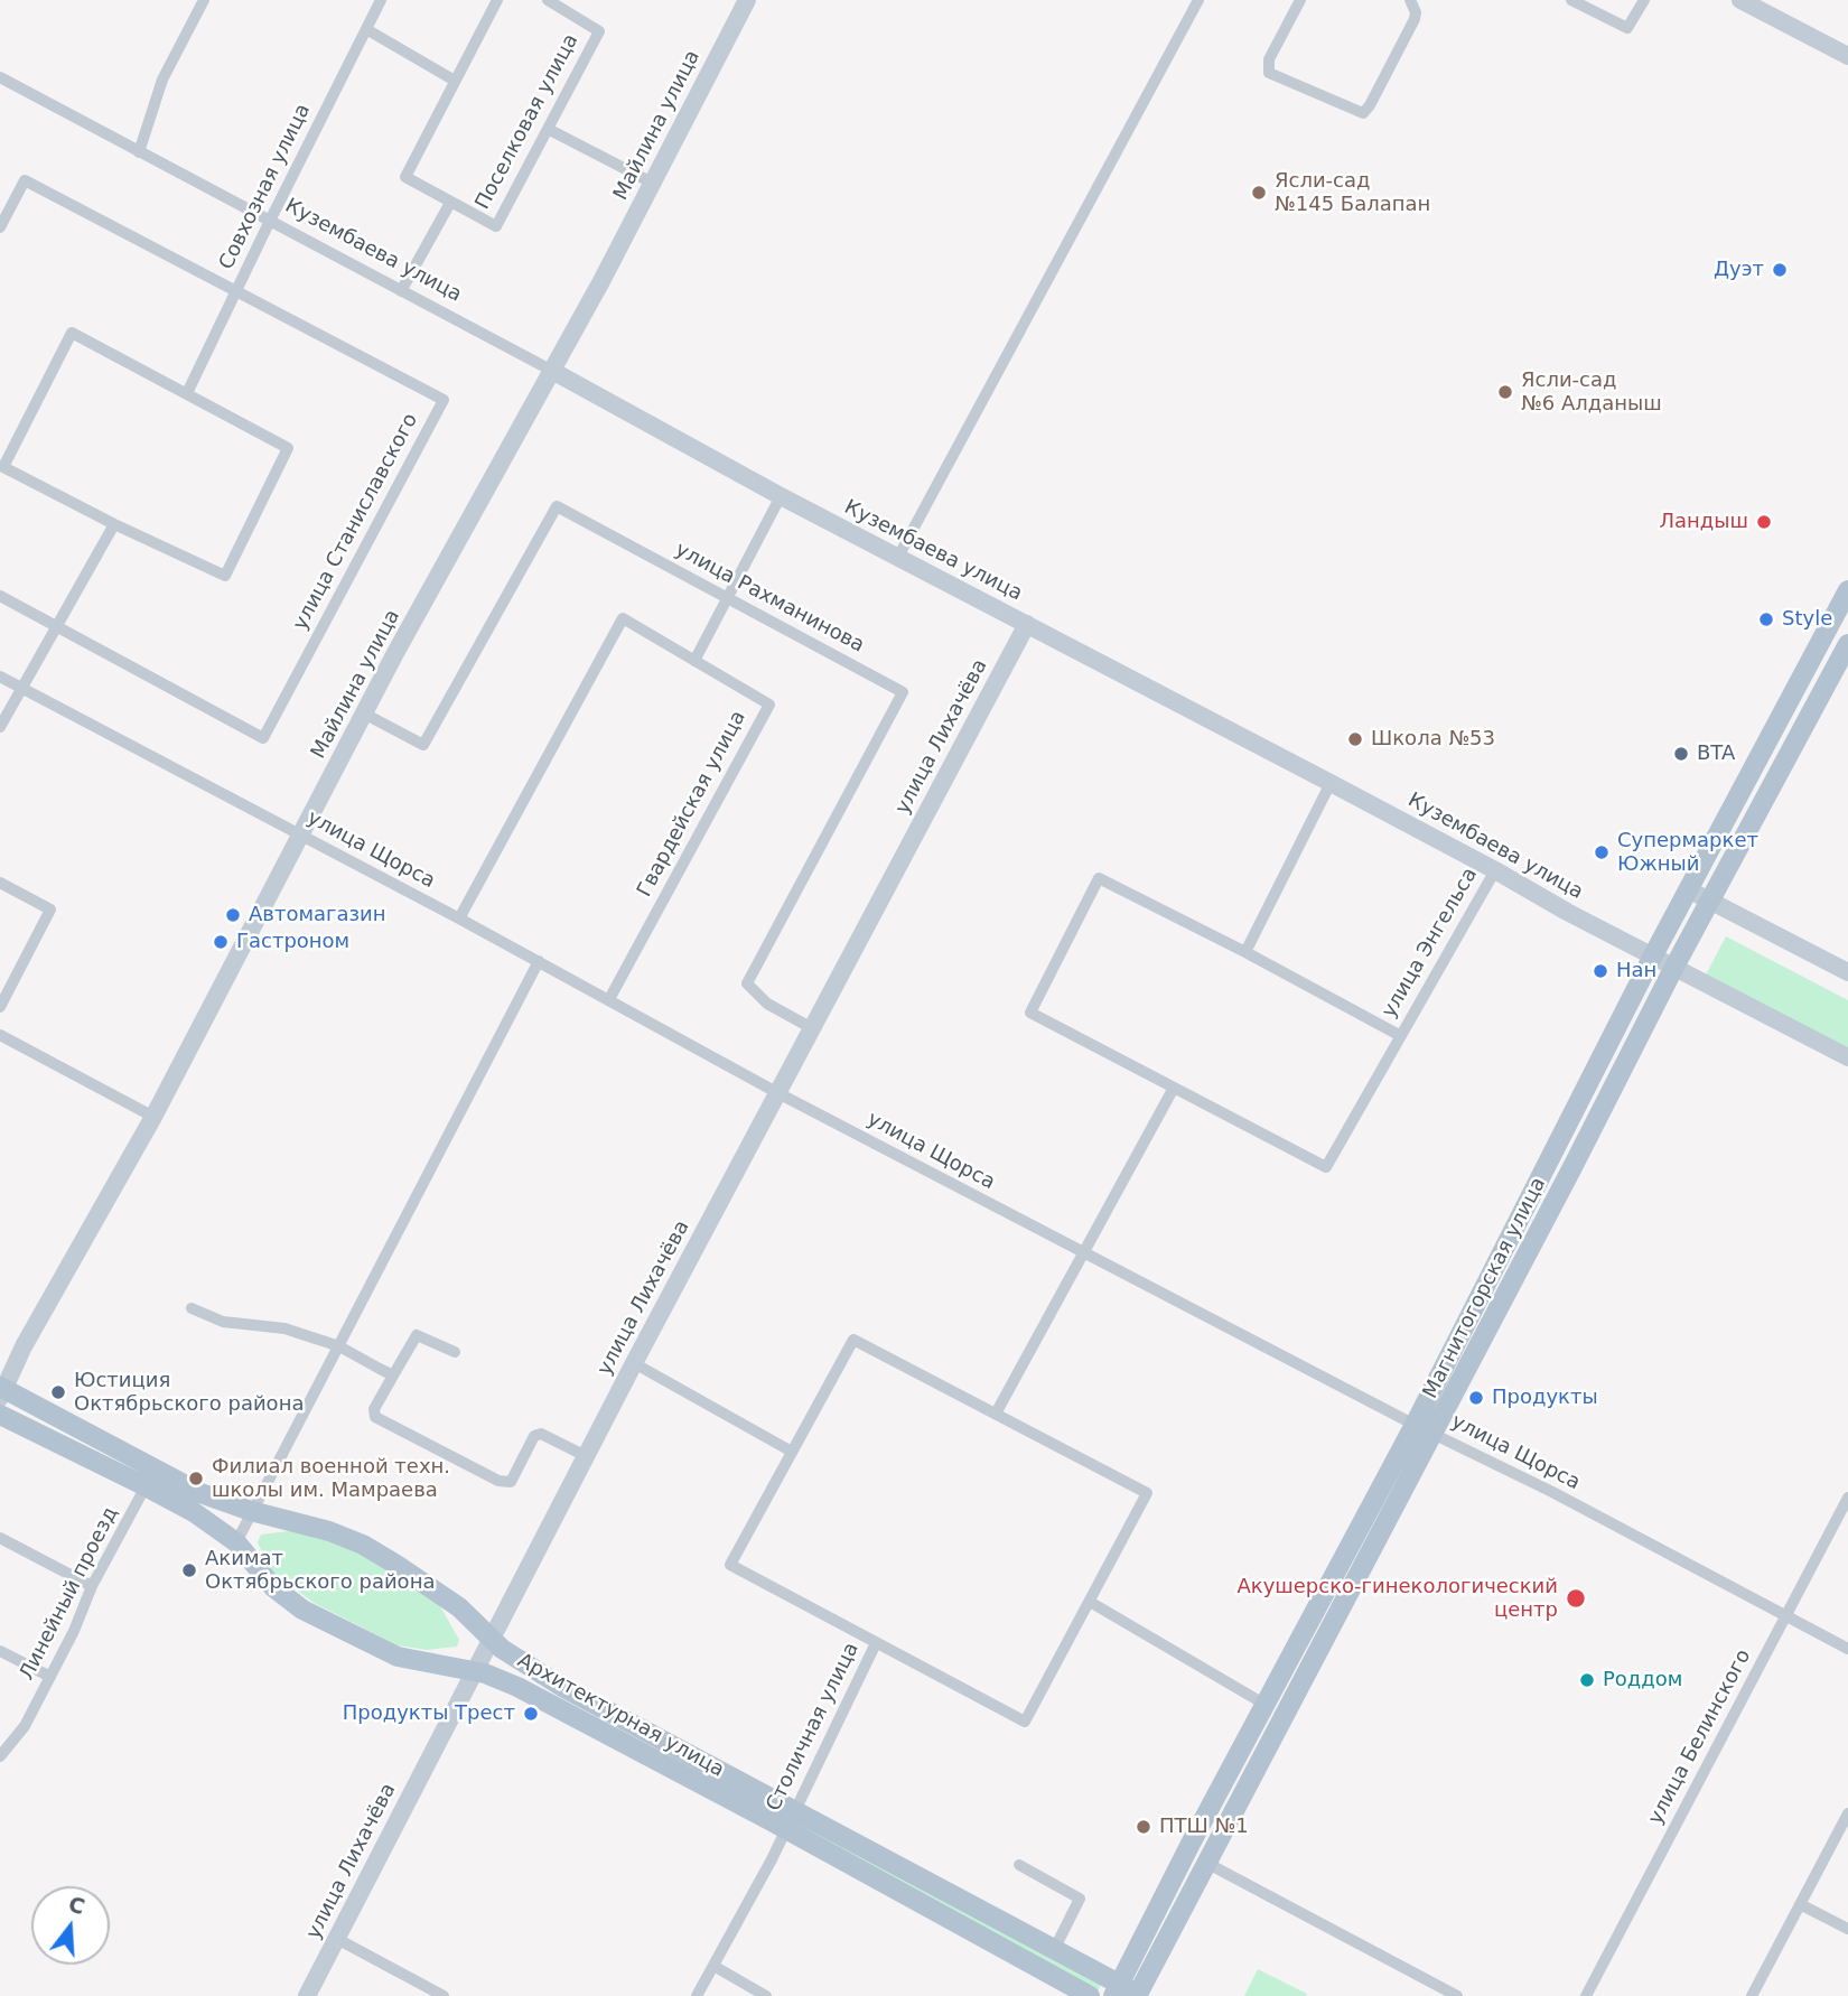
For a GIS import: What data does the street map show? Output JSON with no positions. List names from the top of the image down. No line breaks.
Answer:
{"streets":{"main road":["Магнитогорская улица","Архитектурная улица"],"street":["Поселковая улица","Майлина улица","Совхозная улица","Кузембаева улица","улица Станиславского","улица Рахманинова","улица Лихачёва","Гвардейская улица","улица Щорса","улица Энгельса","Линейный проезд","Столичная улица","улица Белинского"]},"crossings":[["Майлина улица","Кузембаева улица"],["Майлина улица","улица Рахманинова"],["Майлина улица","улица Щорса"],["Майлина улица","Архитектурная улица"],["Совхозная улица","Кузембаева улица"],["Совхозная улица","улица Станиславского"],["Кузембаева улица","улица Лихачёва"],["Кузембаева улица","улица Энгельса"],["Кузембаева улица","Магнитогорская улица"],["улица Рахманинова","улица Лихачёва"],["улица Лихачёва","улица Щорса"],["улица Лихачёва","Архитектурная улица"],["Гвардейская улица","улица Щорса"],["улица Щорса","Магнитогорская улица"],["улица Щорса","улица Белинского"],["Магнитогорская улица","Архитектурная улица"],["Линейный проезд","Архитектурная улица"],["Архитектурная улица","Столичная улица"]],"places":["Ясли-сад №145 Балапан","Дуэт","Ясли-сад №6 Алданыш","Ландыш","Style","Школа №53","BTA","Супермаркет Южный","Автомагазин","Гастроном","Нан","Юстиция Октябрьского района","Продукты","Филиал военной техн. школы им. Мамраева","Акимат Октябрьского района","Акушерско-гинекологический центр","Роддом","Продукты Трест","ПТШ №1"],"north":"top"}
